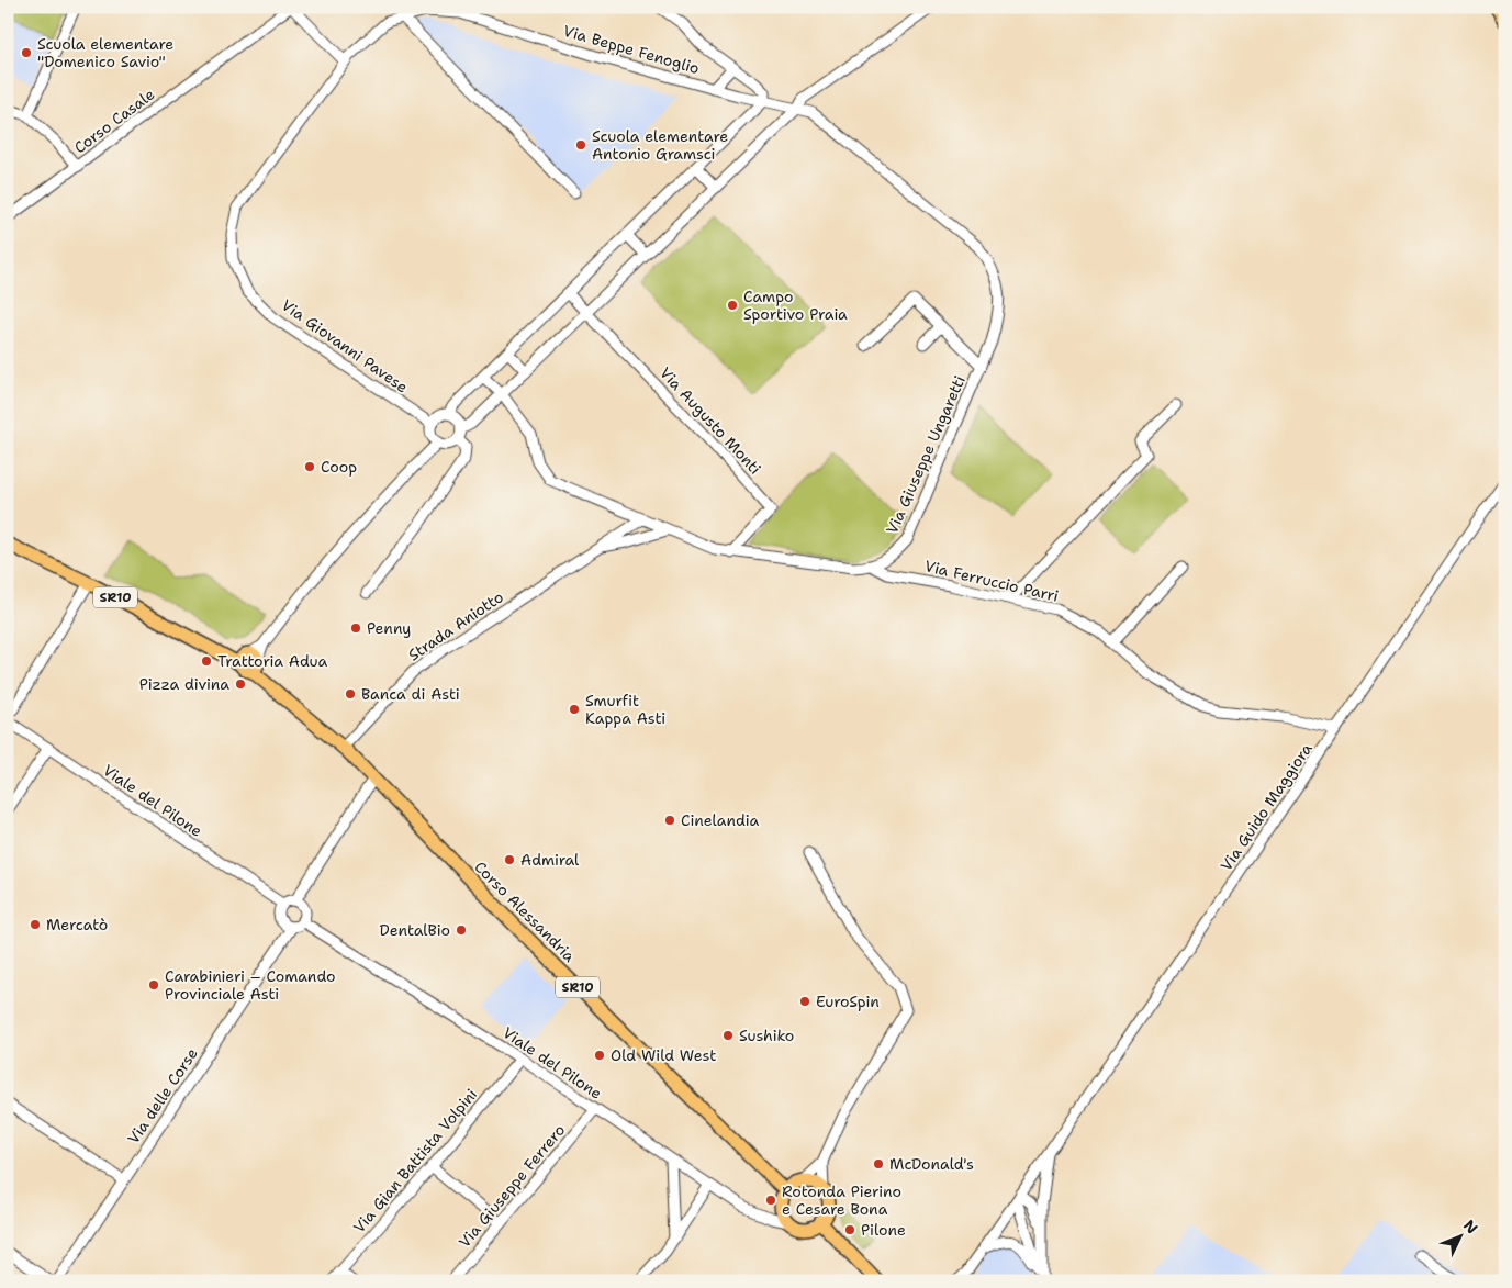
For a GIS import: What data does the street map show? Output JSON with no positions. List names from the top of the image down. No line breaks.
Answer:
{"streets":{"main road":["SR10","Corso Alessandria"],"street":["Via Beppe Fenoglio","Corso Casale","Via Giovanni Pavese","Via Augusto Monti","Via Giuseppe Ungaretti","Via Ferruccio Parri","Strada Aniotto","Viale del Pilone","Via Guido Maggiora","Via delle Corse","Via Gian Battista Volpini","Via Giuseppe Ferrero"]},"crossings":[["Via Beppe Fenoglio","Via Giovanni Pavese"],["Via Beppe Fenoglio","Via Giuseppe Ungaretti"],["Via Augusto Monti","Via Giuseppe Ungaretti"],["Via Giuseppe Ungaretti","Via Ferruccio Parri"],["Via Giuseppe Ungaretti","Strada Aniotto"],["Via Ferruccio Parri","Via Guido Maggiora"],["SR10","Viale del Pilone"],["SR10","Corso Alessandria"],["Strada Aniotto","Corso Alessandria"],["Viale del Pilone","Corso Alessandria"],["Viale del Pilone","Via delle Corse"],["Viale del Pilone","Via Gian Battista Volpini"],["Viale del Pilone","Via Giuseppe Ferrero"]],"places":["Scuola elementare \"Domenico Savio\"","Scuola elementare Antonio Gramsci","Campo Sportivo Praia","Coop","Penny","Trattoria Adua","Pizza divina","Banca di Asti","Smurfit Kappa Asti","Cinelandia","Admiral","Mercatò","DentalBio","Carabinieri – Comando Provinciale Asti","EuroSpin","Sushiko","Old Wild West","McDonald's","Rotonda Pierino e Cesare Bona","Pilone"],"north":"top right"}
